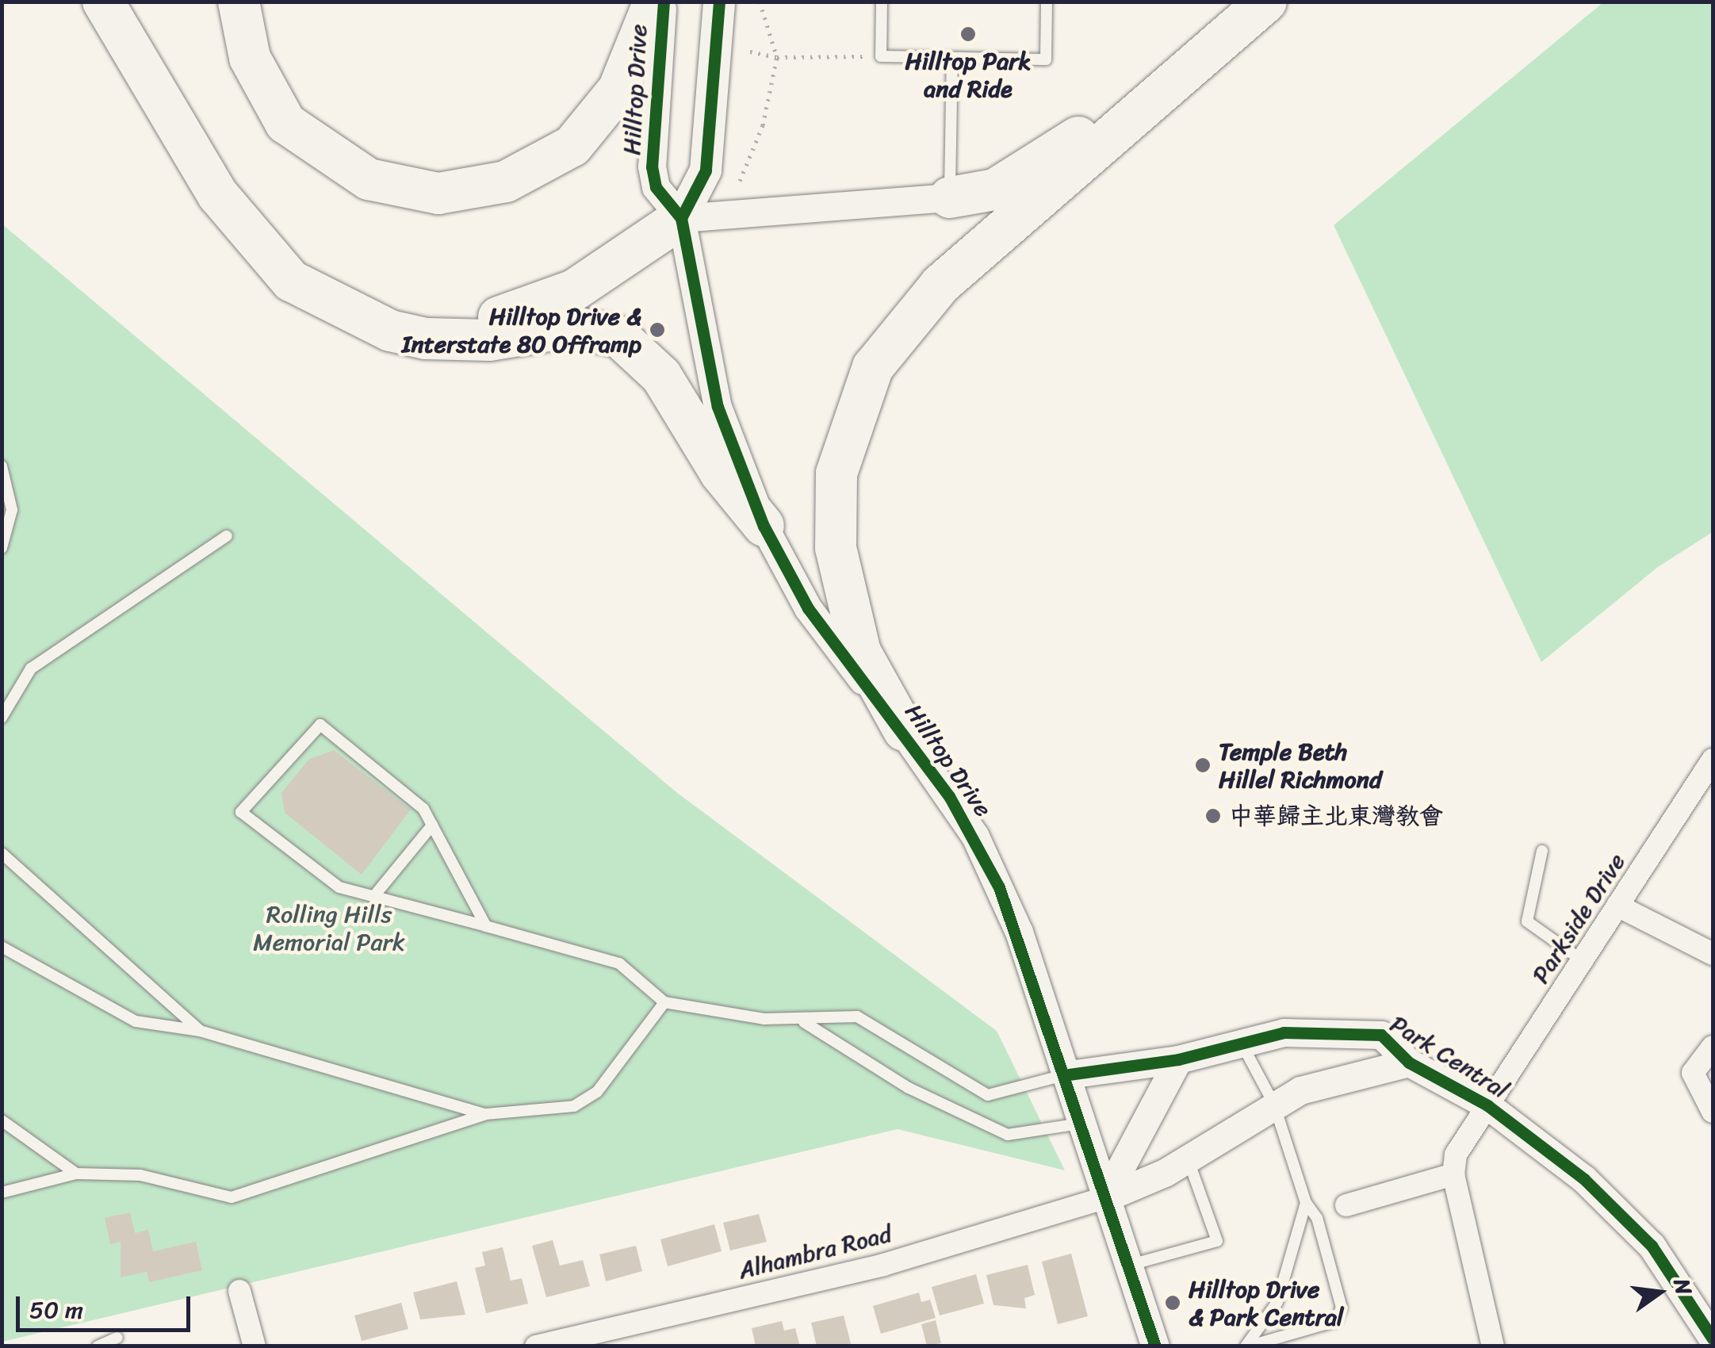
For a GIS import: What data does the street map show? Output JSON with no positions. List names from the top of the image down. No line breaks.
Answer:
{"streets":{"street":["Hilltop Drive","Parkside Drive","Park Central","Alhambra Road"]},"crossings":[["Hilltop Drive","Park Central"],["Hilltop Drive","Alhambra Road"],["Parkside Drive","Park Central"],["Park Central","Alhambra Road"]],"parks":["Rolling Hills Memorial Park"],"places":["Hilltop Park and Ride","Hilltop Drive & Interstate 80 Offramp","Temple Beth Hillel Richmond","中華歸主北東灣教會","Hilltop Drive & Park Central"],"scale_bar":"50 m","north":"right"}
